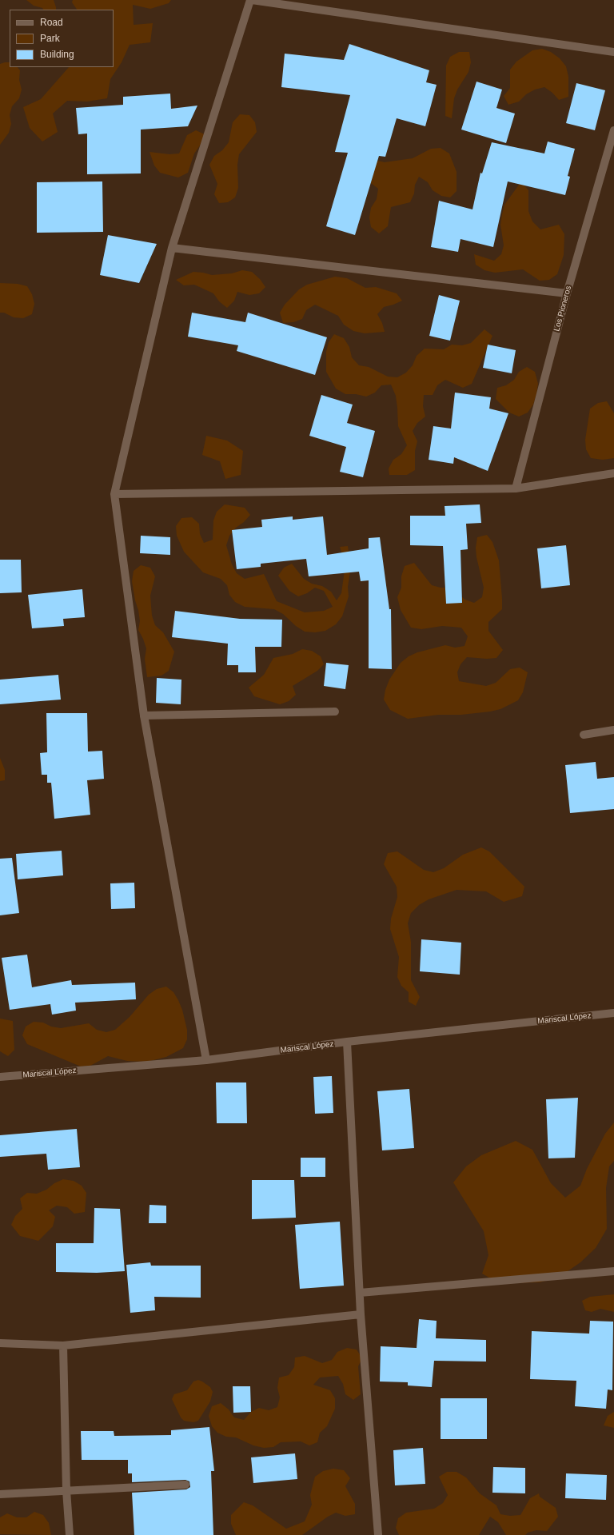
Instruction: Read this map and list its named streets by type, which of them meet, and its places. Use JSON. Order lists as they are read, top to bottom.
{
  "streets": {
    "street": ["Los Pioneros", "Mariscal López"]
  },
  "legend": ["Road", "Park", "Building"]
}
